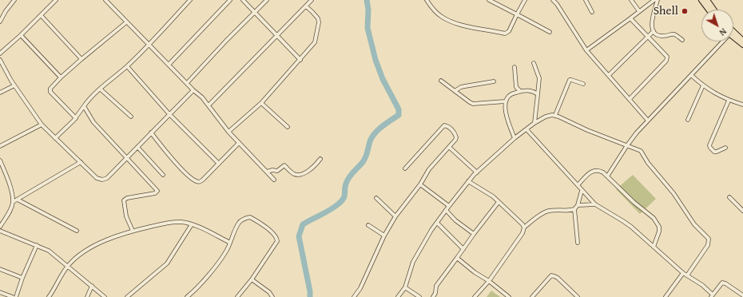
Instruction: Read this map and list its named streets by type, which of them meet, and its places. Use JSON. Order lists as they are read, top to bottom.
{
  "places": ["Shell"],
  "north": "bottom right"
}
